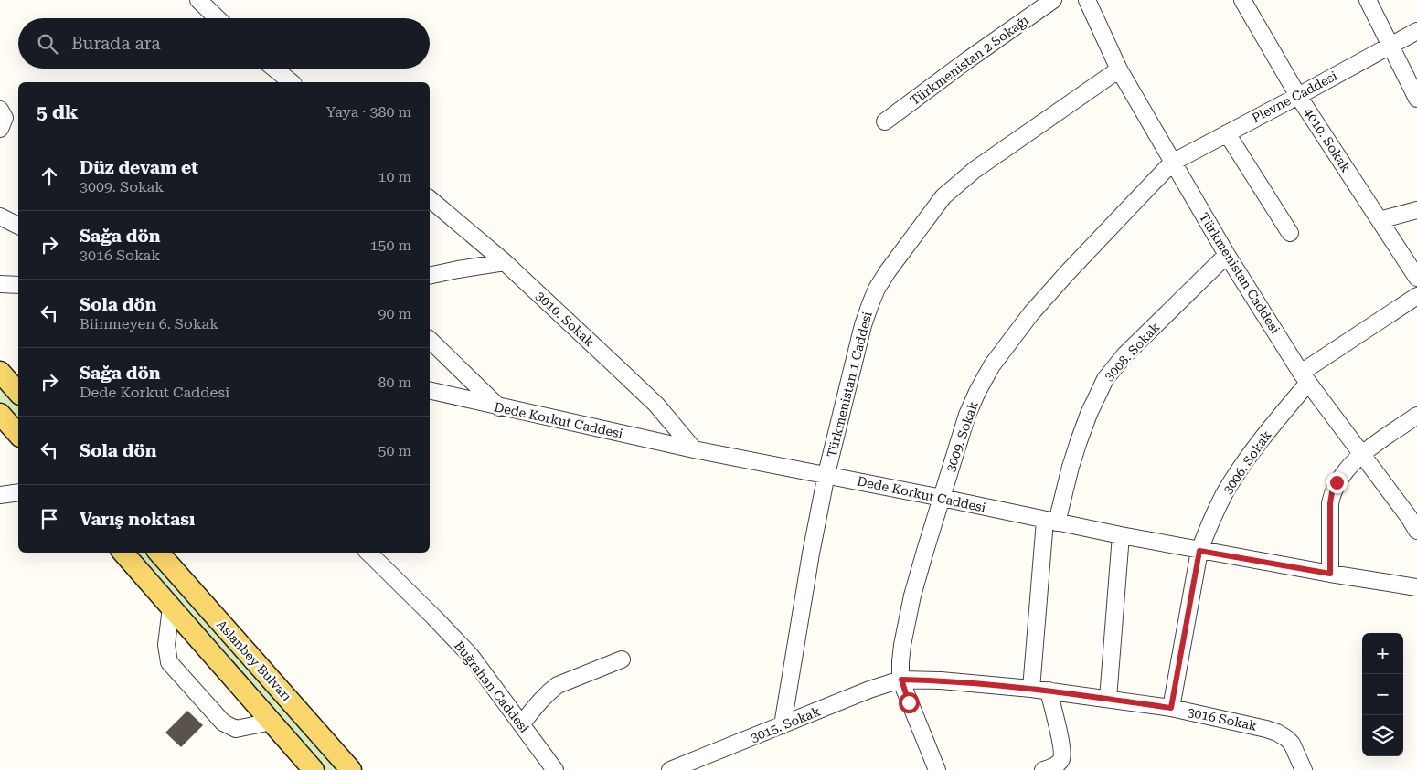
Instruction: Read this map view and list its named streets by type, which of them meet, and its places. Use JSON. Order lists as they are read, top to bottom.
{
  "streets": {
    "main road": ["Aslanbey Bulvarı"],
    "street": [
      "Türkmenistan 2 Sokağı",
      "Plevne Caddesi",
      "4010. Sokak",
      "Türkmenistan Caddesi",
      "3010. Sokak",
      "3008. Sokak",
      "Türkmenistan 1 Caddesi",
      "Dede Korkut Caddesi",
      "3009. Sokak",
      "3006. Sokak",
      "Buğrahan Caddesi",
      "3016 Sokak",
      "3015. Sokak"
    ]
  },
  "crossings": [
    ["Plevne Caddesi", "4010. Sokak"],
    ["Plevne Caddesi", "Türkmenistan Caddesi"],
    ["Plevne Caddesi", "3009. Sokak"],
    ["Türkmenistan Caddesi", "3008. Sokak"],
    ["Türkmenistan Caddesi", "Türkmenistan 1 Caddesi"],
    ["Türkmenistan Caddesi", "3009. Sokak"],
    ["Türkmenistan Caddesi", "3006. Sokak"],
    ["3010. Sokak", "Dede Korkut Caddesi"],
    ["3008. Sokak", "Dede Korkut Caddesi"],
    ["3008. Sokak", "3016 Sokak"],
    ["Türkmenistan 1 Caddesi", "Dede Korkut Caddesi"],
    ["Türkmenistan 1 Caddesi", "3015. Sokak"],
    ["Dede Korkut Caddesi", "3009. Sokak"],
    ["Dede Korkut Caddesi", "3006. Sokak"],
    ["3009. Sokak", "3016 Sokak"],
    ["3009. Sokak", "3015. Sokak"],
    ["3006. Sokak", "3016 Sokak"],
    ["3016 Sokak", "3015. Sokak"]
  ],
  "page": {
    "search": "Burada ara",
    "heading": ["5 dk", "Yaya · 380 m"],
    "list": [
      ["Düz devam et", "3009. Sokak", "10 m"],
      ["Sağa dön", "3016 Sokak", "150 m"],
      ["Sola dön", "Biinmeyen 6. Sokak", "90 m"],
      ["Sağa dön", "Dede Korkut Caddesi", "80 m"],
      ["Sola dön", "50 m"],
      "Varış noktası"
    ],
    "map_buttons": ["+", "−"]
  }
}
